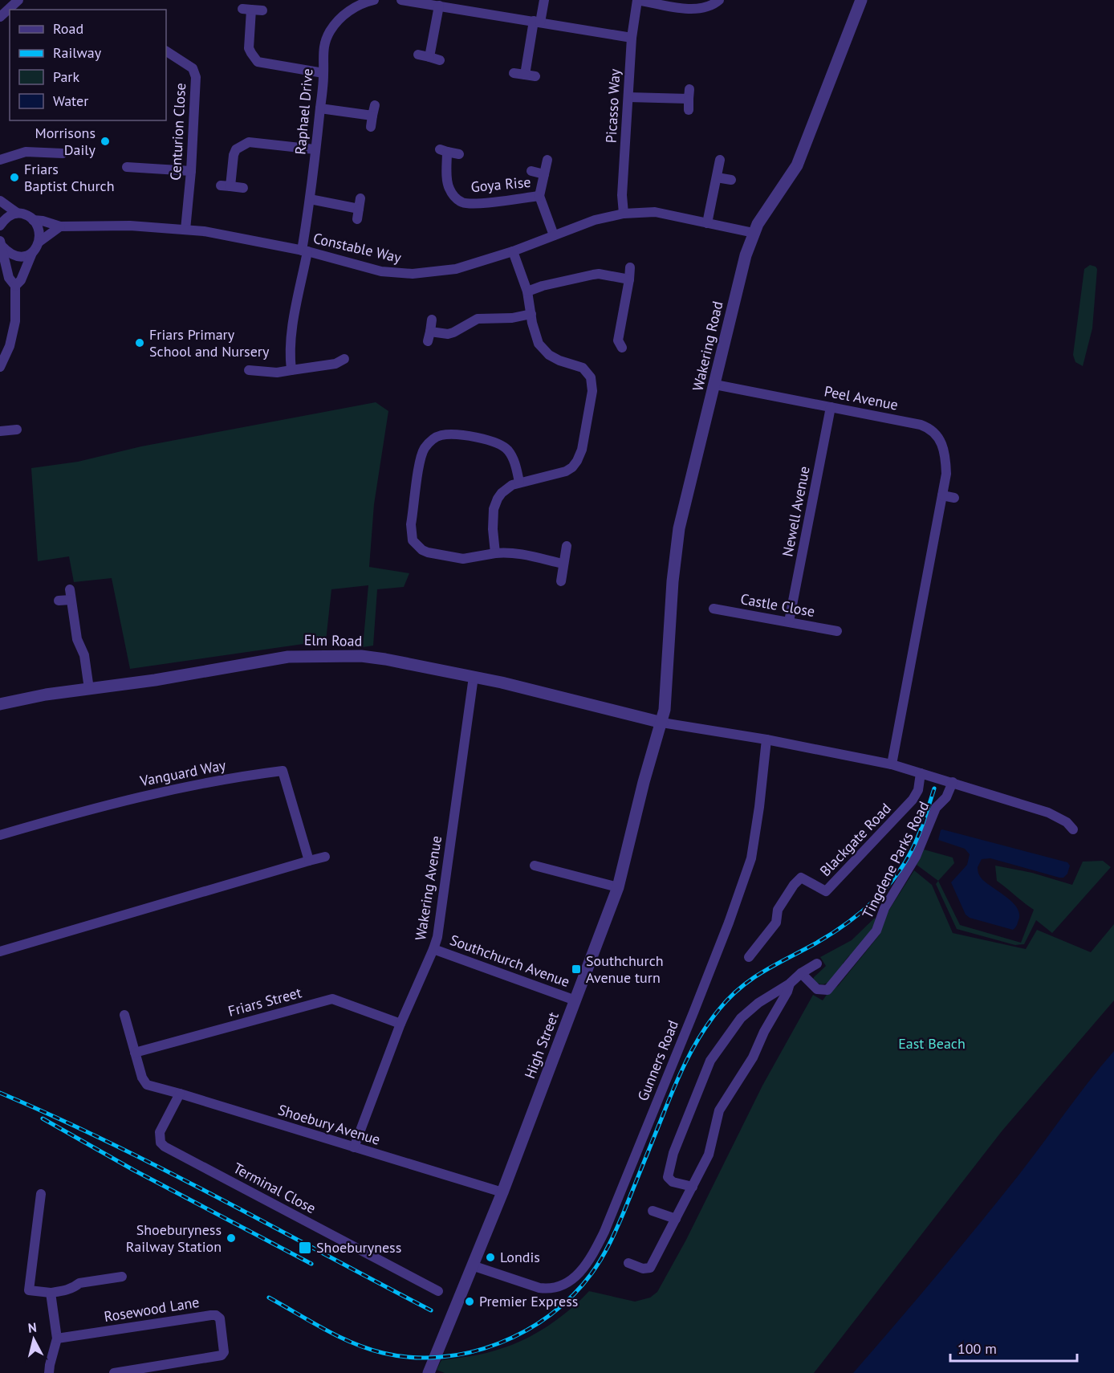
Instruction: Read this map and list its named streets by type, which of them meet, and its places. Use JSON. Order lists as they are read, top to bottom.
{
  "streets": {
    "street": [
      "Picasso Way",
      "Raphael Drive",
      "Centurion Close",
      "Goya Rise",
      "Constable Way",
      "Wakering Road",
      "Peel Avenue",
      "Newell Avenue",
      "Castle Close",
      "Elm Road",
      "Vanguard Way",
      "Blackgate Road",
      "Tingdene Parks Road",
      "Wakering Avenue",
      "Southchurch Avenue",
      "Friars Street",
      "High Street",
      "Gunners Road",
      "Shoebury Avenue",
      "Terminal Close",
      "Rosewood Lane"
    ]
  },
  "crossings": [
    ["Picasso Way", "Constable Way"],
    ["Raphael Drive", "Constable Way"],
    ["Centurion Close", "Constable Way"],
    ["Goya Rise", "Constable Way"],
    ["Constable Way", "Wakering Road"],
    ["Wakering Road", "Peel Avenue"],
    ["Wakering Road", "Elm Road"],
    ["Wakering Road", "High Street"],
    ["Peel Avenue", "Newell Avenue"],
    ["Newell Avenue", "Castle Close"],
    ["Elm Road", "Wakering Avenue"],
    ["Elm Road", "High Street"],
    ["Wakering Avenue", "Southchurch Avenue"],
    ["Wakering Avenue", "Friars Street"],
    ["Wakering Avenue", "Shoebury Avenue"],
    ["Southchurch Avenue", "High Street"],
    ["Friars Street", "Shoebury Avenue"],
    ["High Street", "Gunners Road"],
    ["High Street", "Shoebury Avenue"],
    ["Shoebury Avenue", "Terminal Close"]
  ],
  "parks": ["East Beach"],
  "places": {
    "other": [
      "Morrisons Daily",
      "Friars Baptist Church",
      "Friars Primary School and Nursery",
      "Shoeburyness Railway Station",
      "Londis",
      "Premier Express"
    ],
    "transit": ["Southchurch Avenue turn", "Shoeburyness"]
  },
  "legend": [
    "Road",
    "Railway",
    "Park",
    "Water"
  ],
  "scale_bar": "100 m",
  "north": "top"
}
